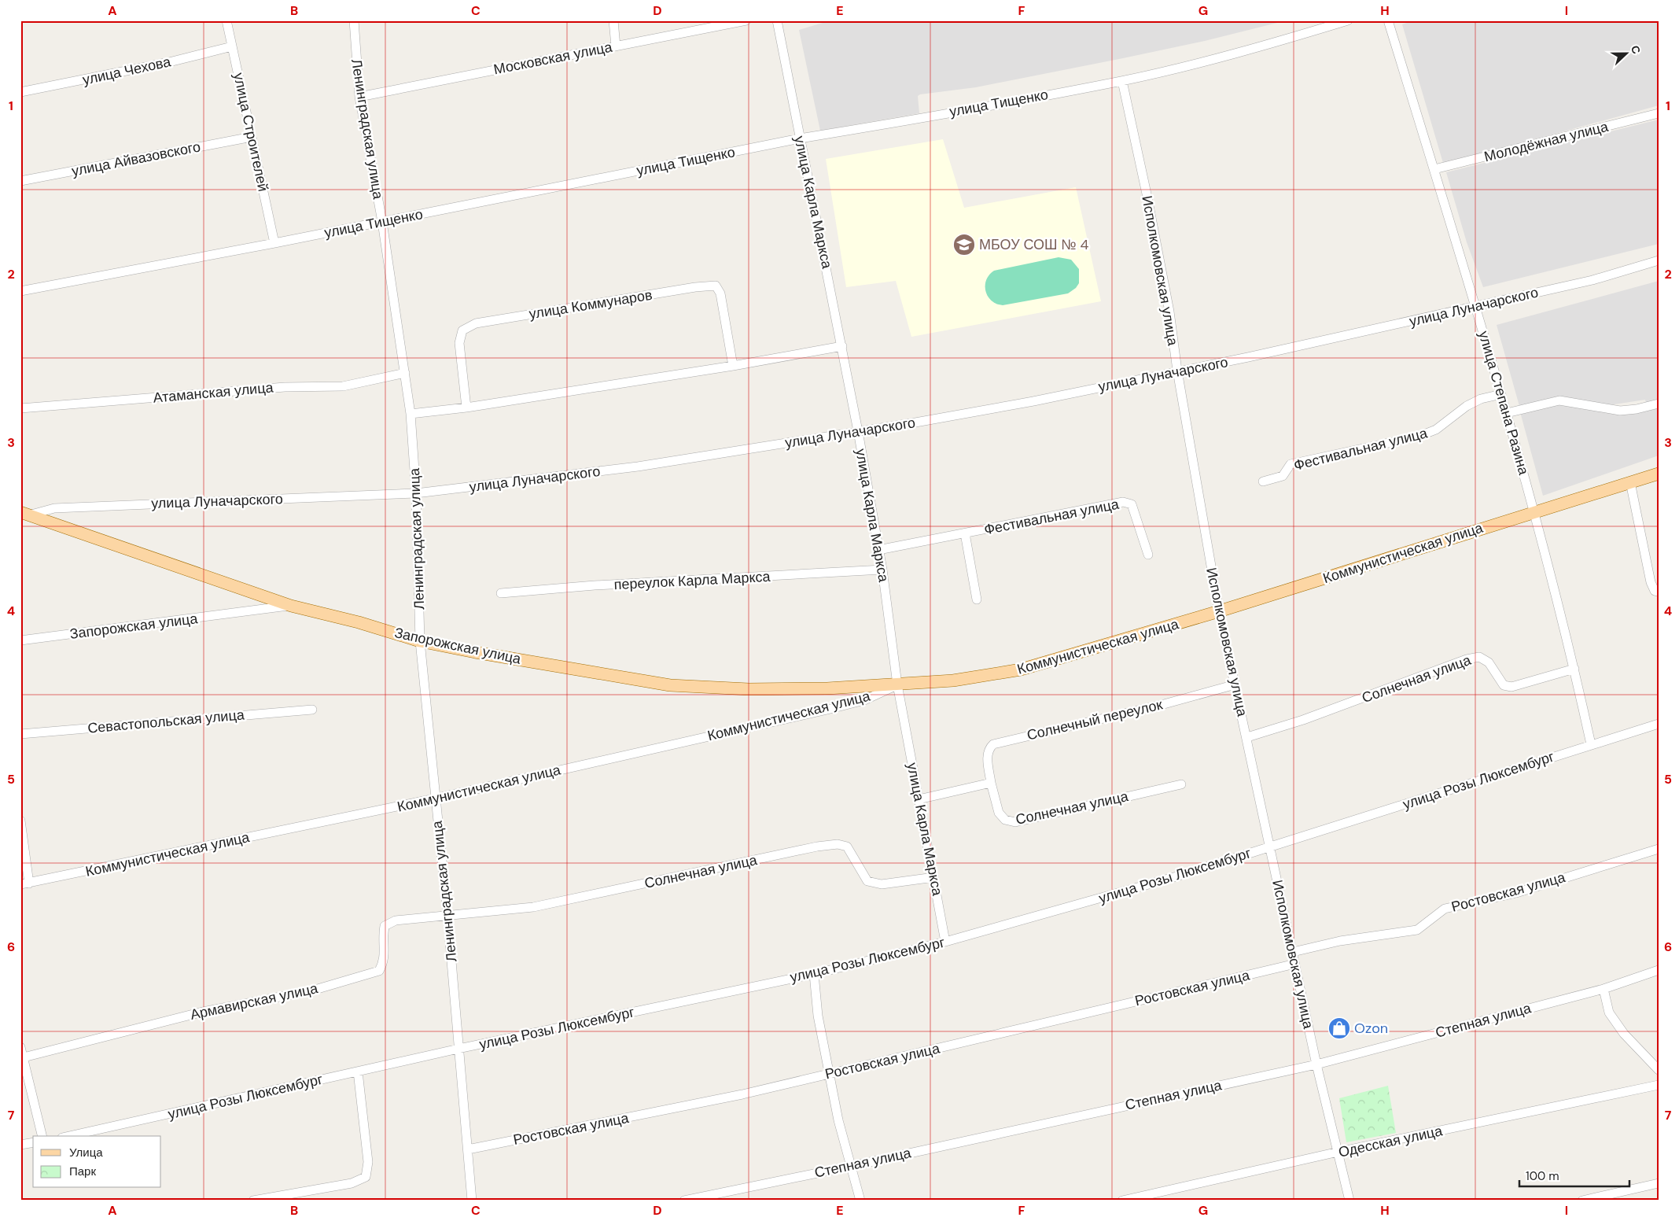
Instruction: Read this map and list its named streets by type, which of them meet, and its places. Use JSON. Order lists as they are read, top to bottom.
{
  "streets": {
    "main road": ["улица Луначарского", "Коммунистическая улица", "Запорожская улица"],
    "street": [
      "Московская улица",
      "улица Чехова",
      "улица Тищенко",
      "Ленинградская улица",
      "улица Строителей",
      "Молодёжная улица",
      "улица Айвазовского",
      "улица Карла Маркса",
      "Исполкомовская улица",
      "улица Коммунаров",
      "Атаманская улица",
      "улица Степана Разина",
      "Фестивальная улица",
      "переулок Карла Маркса",
      "Солнечная улица",
      "Солнечный переулок",
      "Севастопольская улица",
      "улица Розы Люксембург",
      "Ростовская улица",
      "Армавирская улица",
      "Степная улица",
      "Одесская улица"
    ]
  },
  "crossings": [
    ["Московская улица", "Ленинградская улица"],
    ["улица Чехова", "улица Строителей"],
    ["улица Тищенко", "Ленинградская улица"],
    ["улица Тищенко", "улица Строителей"],
    ["улица Тищенко", "улица Карла Маркса"],
    ["улица Тищенко", "Исполкомовская улица"],
    ["Ленинградская улица", "улица Луначарского"],
    ["Ленинградская улица", "Атаманская улица"],
    ["Ленинградская улица", "Коммунистическая улица"],
    ["Ленинградская улица", "Запорожская улица"],
    ["Ленинградская улица", "Солнечная улица"],
    ["Ленинградская улица", "улица Розы Люксембург"],
    ["Ленинградская улица", "Ростовская улица"],
    ["Ленинградская улица", "Армавирская улица"],
    ["улица Строителей", "улица Айвазовского"],
    ["Молодёжная улица", "улица Степана Разина"],
    ["улица Карла Маркса", "улица Луначарского"],
    ["улица Карла Маркса", "Фестивальная улица"],
    ["улица Карла Маркса", "Коммунистическая улица"],
    ["улица Карла Маркса", "переулок Карла Маркса"],
    ["улица Карла Маркса", "Запорожская улица"],
    ["улица Карла Маркса", "Солнечная улица"],
    ["улица Карла Маркса", "улица Розы Люксембург"],
    ["Исполкомовская улица", "улица Луначарского"],
    ["Исполкомовская улица", "Коммунистическая улица"],
    ["Исполкомовская улица", "Солнечная улица"],
    ["Исполкомовская улица", "Солнечный переулок"],
    ["Исполкомовская улица", "улица Розы Люксембург"],
    ["Исполкомовская улица", "Ростовская улица"],
    ["Исполкомовская улица", "Степная улица"],
    ["Исполкомовская улица", "Одесская улица"],
    ["улица Луначарского", "улица Степана Разина"],
    ["улица Луначарского", "Запорожская улица"],
    ["улица Степана Разина", "Фестивальная улица"],
    ["улица Степана Разина", "Коммунистическая улица"],
    ["улица Степана Разина", "Солнечная улица"],
    ["улица Степана Разина", "улица Розы Люксембург"],
    ["Коммунистическая улица", "Запорожская улица"],
    ["Солнечная улица", "Солнечный переулок"],
    ["Солнечная улица", "Армавирская улица"]
  ],
  "places": {
    "school or university": ["МБОУ СОШ № 4"],
    "shop": ["Ozon"]
  },
  "legend": ["Улица", "Парк"],
  "scale_bar": "100 m",
  "north": "right",
  "grid": {
    "columns": [
      "A",
      "B",
      "C",
      "D",
      "E",
      "F",
      "G",
      "H",
      "I"
    ],
    "rows": [
      "1",
      "2",
      "3",
      "4",
      "5",
      "6",
      "7"
    ]
  }
}
